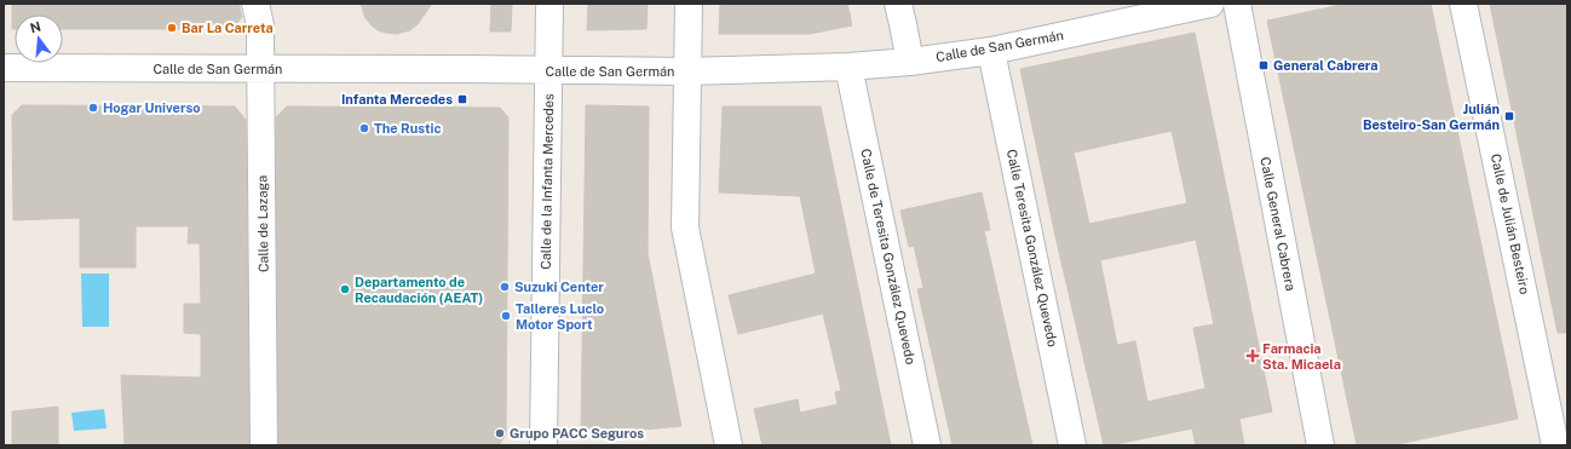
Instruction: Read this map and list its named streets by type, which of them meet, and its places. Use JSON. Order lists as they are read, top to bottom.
{
  "streets": {
    "street": [
      "Calle de San Germán",
      "Calle de la Infanta Mercedes",
      "Calle de Lazaga",
      "Calle General Cabrera",
      "Calle de Julián Besteiro",
      "Calle Teresita González Quevedo",
      "Calle de Teresita González Quevedo"
    ]
  },
  "crossings": [
    ["Calle de San Germán", "Calle de la Infanta Mercedes"],
    ["Calle de San Germán", "Calle de Lazaga"],
    ["Calle de San Germán", "Calle Teresita González Quevedo"],
    ["Calle de San Germán", "Calle de Teresita González Quevedo"]
  ],
  "places": {
    "other": [
      "Bar La Carreta",
      "Hogar Universo",
      "The Rustic",
      "Suzuki Center",
      "Departamento de Recaudación (AEAT)",
      "Talleres Luclo Motor Sport",
      "Grupo PACC Seguros"
    ],
    "transit": ["General Cabrera", "Infanta Mercedes", "Julián Besteiro-San Germán"],
    "health": ["Farmacia Sta. Micaela"]
  },
  "north": "top"
}
